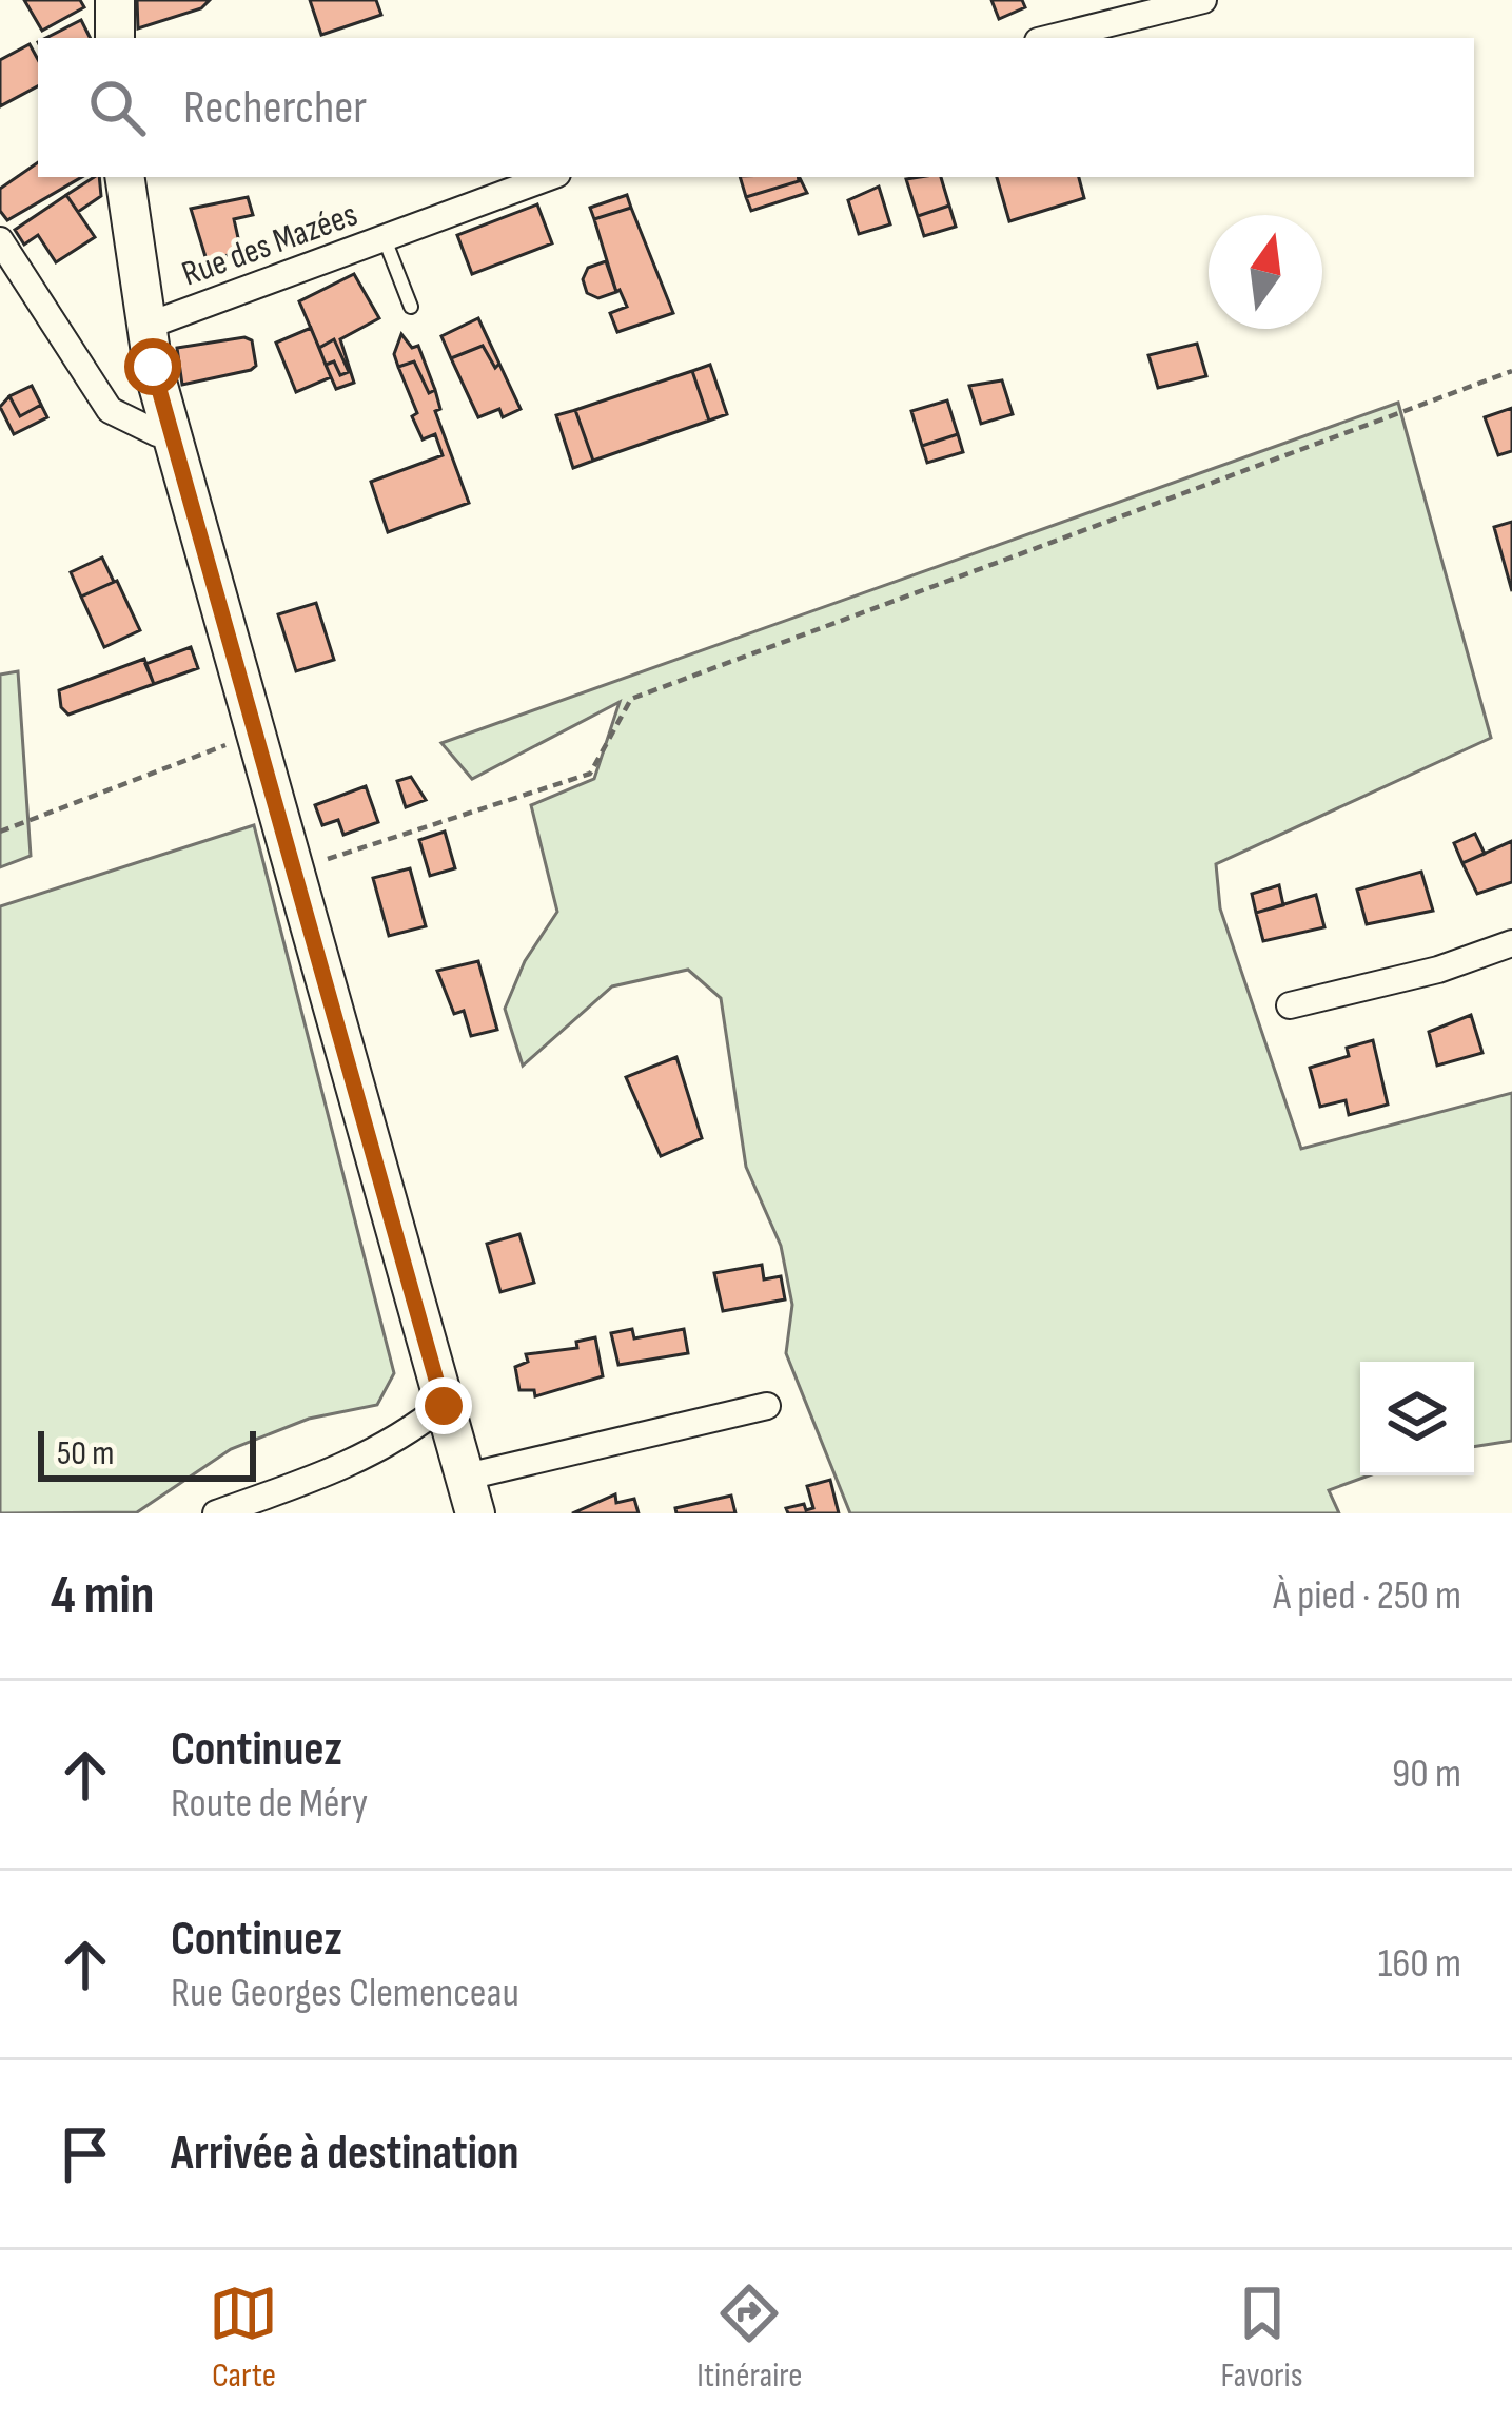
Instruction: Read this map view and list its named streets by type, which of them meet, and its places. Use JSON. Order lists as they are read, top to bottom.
{
  "streets": {
    "street": ["Rue des Mazées"]
  },
  "scale_bar": "50 m",
  "north": "top",
  "page": {
    "search": "Rechercher",
    "scale": "50 m",
    "heading": ["4 min", "À pied · 250 m"],
    "list": [
      ["Continuez", "Route de Méry", "90 m"],
      ["Continuez", "Rue Georges Clemenceau", "160 m"],
      "Arrivée à destination"
    ],
    "nav": ["Carte", "Itinéraire", "Favoris"]
  }
}
